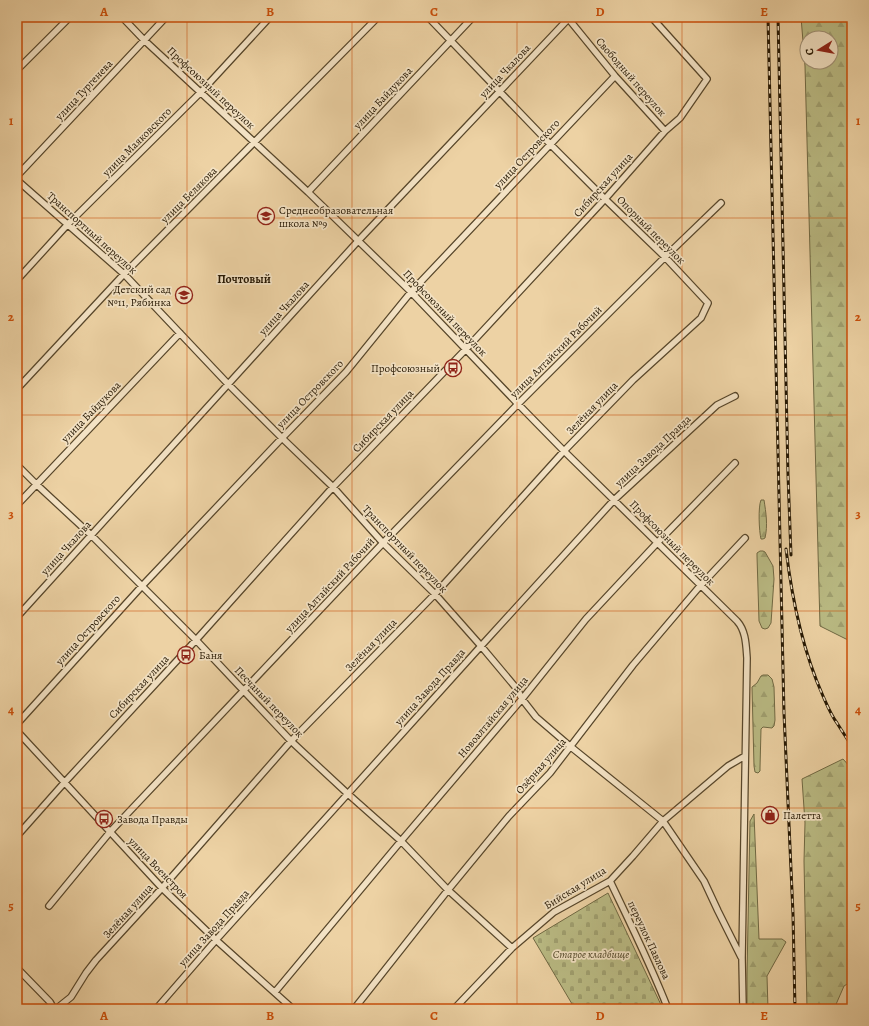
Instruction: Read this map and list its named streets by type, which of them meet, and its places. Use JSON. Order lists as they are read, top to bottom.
{
  "streets": {
    "street": [
      "улица Чкалова",
      "Свободный переулок",
      "Профсоюзный переулок",
      "улица Тургенева",
      "улица Байдукова",
      "улица Маяковского",
      "улица Островского",
      "Сибирская улица",
      "улица Белякова",
      "Опорный переулок",
      "Транспортный переулок",
      "улица Алтайский Рабочий",
      "Зелёная улица",
      "улица Завода Правда",
      "Песчаный переулок",
      "Новоалтайская улица",
      "Озёрная улица",
      "улица Военстроя",
      "Бийская улица",
      "переулок Павлова"
    ]
  },
  "crossings": [
    ["улица Чкалова", "Свободный переулок"],
    ["улица Чкалова", "Профсоюзный переулок"],
    ["улица Чкалова", "Опорный переулок"],
    ["улица Чкалова", "Транспортный переулок"],
    ["улица Чкалова", "Песчаный переулок"],
    ["Свободный переулок", "улица Островского"],
    ["Свободный переулок", "Сибирская улица"],
    ["Профсоюзный переулок", "улица Тургенева"],
    ["Профсоюзный переулок", "улица Байдукова"],
    ["Профсоюзный переулок", "улица Маяковского"],
    ["Профсоюзный переулок", "улица Островского"],
    ["Профсоюзный переулок", "Сибирская улица"],
    ["Профсоюзный переулок", "улица Белякова"],
    ["Профсоюзный переулок", "улица Алтайский Рабочий"],
    ["Профсоюзный переулок", "Зелёная улица"],
    ["Профсоюзный переулок", "улица Завода Правда"],
    ["Профсоюзный переулок", "Новоалтайская улица"],
    ["Профсоюзный переулок", "Озёрная улица"],
    ["Профсоюзный переулок", "Бийская улица"],
    ["улица Байдукова", "Опорный переулок"],
    ["улица Байдукова", "Транспортный переулок"],
    ["улица Байдукова", "Песчаный переулок"],
    ["улица Маяковского", "Транспортный переулок"],
    ["улица Островского", "Опорный переулок"],
    ["улица Островского", "Транспортный переулок"],
    ["улица Островского", "Песчаный переулок"],
    ["Сибирская улица", "Опорный переулок"],
    ["Сибирская улица", "Транспортный переулок"],
    ["Сибирская улица", "Песчаный переулок"],
    ["Сибирская улица", "улица Военстроя"],
    ["улица Белякова", "Транспортный переулок"],
    ["Опорный переулок", "улица Алтайский Рабочий"],
    ["Опорный переулок", "Зелёная улица"],
    ["Транспортный переулок", "улица Алтайский Рабочий"],
    ["Транспортный переулок", "Зелёная улица"],
    ["Транспортный переулок", "улица Завода Правда"],
    ["Транспортный переулок", "Новоалтайская улица"],
    ["Транспортный переулок", "Озёрная улица"],
    ["Транспортный переулок", "Бийская улица"],
    ["улица Алтайский Рабочий", "Песчаный переулок"],
    ["улица Алтайский Рабочий", "улица Военстроя"],
    ["Зелёная улица", "Песчаный переулок"],
    ["Зелёная улица", "улица Военстроя"],
    ["улица Завода Правда", "Песчаный переулок"],
    ["улица Завода Правда", "улица Военстроя"],
    ["Песчаный переулок", "Новоалтайская улица"],
    ["Песчаный переулок", "Озёрная улица"],
    ["Песчаный переулок", "Бийская улица"],
    ["Новоалтайская улица", "улица Военстроя"],
    ["Бийская улица", "переулок Павлова"]
  ],
  "districts": ["Почтовый"],
  "parks": ["Старое кладбище"],
  "places": {
    "school or university": ["Среднеобразовательная школа №9", "Детский сад №11, Рябинка"],
    "bus stop": ["Профсоюзный", "Баня", "Завода Правды"],
    "shop": ["Палетта"]
  },
  "north": "left",
  "grid": {
    "columns": [
      "A",
      "B",
      "C",
      "D",
      "E"
    ],
    "rows": [
      "1",
      "2",
      "3",
      "4",
      "5"
    ]
  }
}
